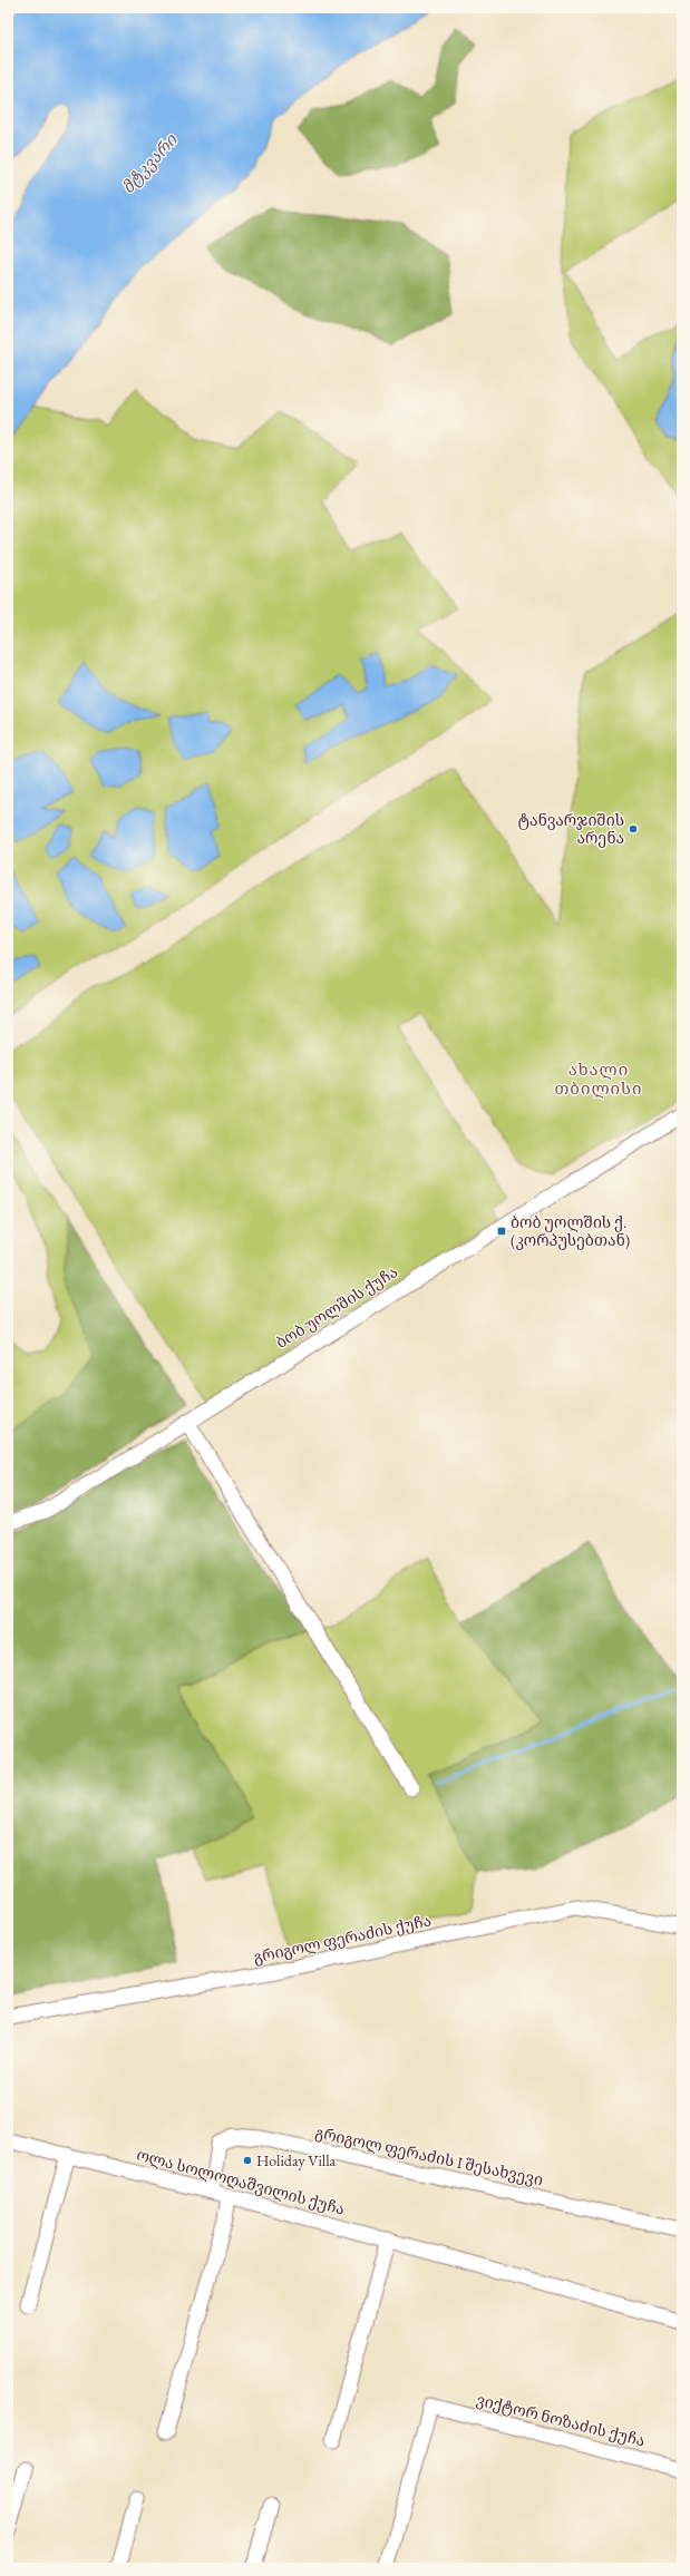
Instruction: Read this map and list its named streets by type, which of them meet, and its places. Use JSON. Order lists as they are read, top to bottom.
{
  "streets": {
    "street": [
      "ბობ უოლშის ქუჩა",
      "გრიგოლ ფერაძის ქუჩა",
      "გრიგოლ ფერაძის I შესახვევი",
      "ოლა სოლოღაშვილის ქუჩა",
      "ვიქტორ ნოზაძის ქუჩა"
    ]
  },
  "crossings": [
    ["გრიგოლ ფერაძის I შესახვევი", "ოლა სოლოღაშვილის ქუჩა"]
  ],
  "districts": ["ახალი თბილისი"],
  "water": ["მტკვარი"],
  "places": {
    "other": ["ტანვარჯიშის არენა", "Holiday Villa"],
    "transit": ["ბობ უოლშის ქ. (კორპუსებთან)"]
  }
}
